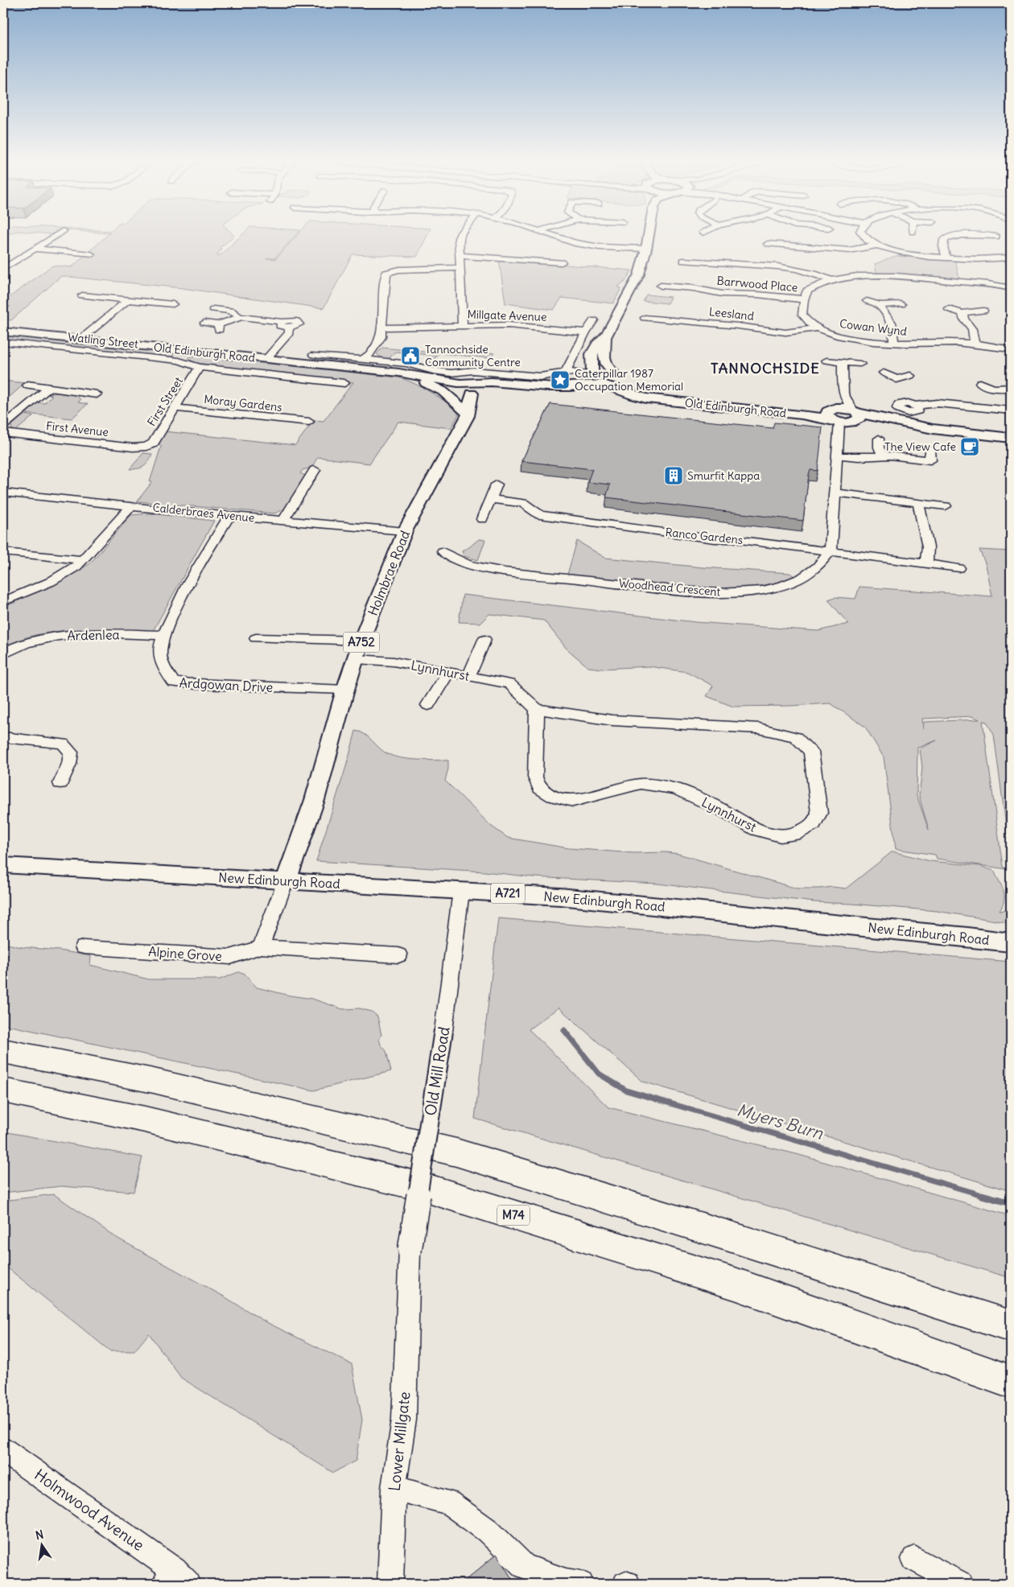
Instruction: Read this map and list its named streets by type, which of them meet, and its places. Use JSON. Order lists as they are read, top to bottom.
{
  "streets": {
    "highway": ["M74"],
    "main road": [
      "Old Edinburgh Road",
      "Holmbrae Road",
      "A752",
      "New Edinburgh Road",
      "A721"
    ],
    "street": [
      "Barrwood Place",
      "Leesland",
      "Millgate Avenue",
      "Cowan Wynd",
      "Watling Street",
      "First Street",
      "Moray Gardens",
      "First Avenue",
      "Calderbraes Avenue",
      "Ranco Gardens",
      "Woodhead Crescent",
      "Ardenlea",
      "Lynnhurst",
      "Ardgowan Drive",
      "Alpine Grove",
      "Old Mill Road",
      "Lower Millgate",
      "Holmwood Avenue"
    ]
  },
  "crossings": [
    ["Leesland", "Cowan Wynd"],
    ["Watling Street", "First Street"],
    ["Old Edinburgh Road", "Holmbrae Road"],
    ["First Street", "Moray Gardens"],
    ["First Street", "First Avenue"],
    ["Calderbraes Avenue", "Holmbrae Road"],
    ["Calderbraes Avenue", "Ardgowan Drive"],
    ["Ranco Gardens", "Woodhead Crescent"],
    ["Holmbrae Road", "Lynnhurst"],
    ["Holmbrae Road", "Ardgowan Drive"],
    ["Holmbrae Road", "New Edinburgh Road"],
    ["Ardenlea", "Ardgowan Drive"],
    ["New Edinburgh Road", "Old Mill Road"],
    ["Old Mill Road", "Lower Millgate"]
  ],
  "districts": ["TANNOCHSIDE"],
  "water": ["Myers Burn"],
  "places": {
    "public building": ["Tannochside Community Centre"],
    "place": ["Caterpillar 1987 Occupation Memorial"],
    "cafe": ["The View Cafe"],
    "building": ["Smurfit Kappa"]
  },
  "north": "top"
}
